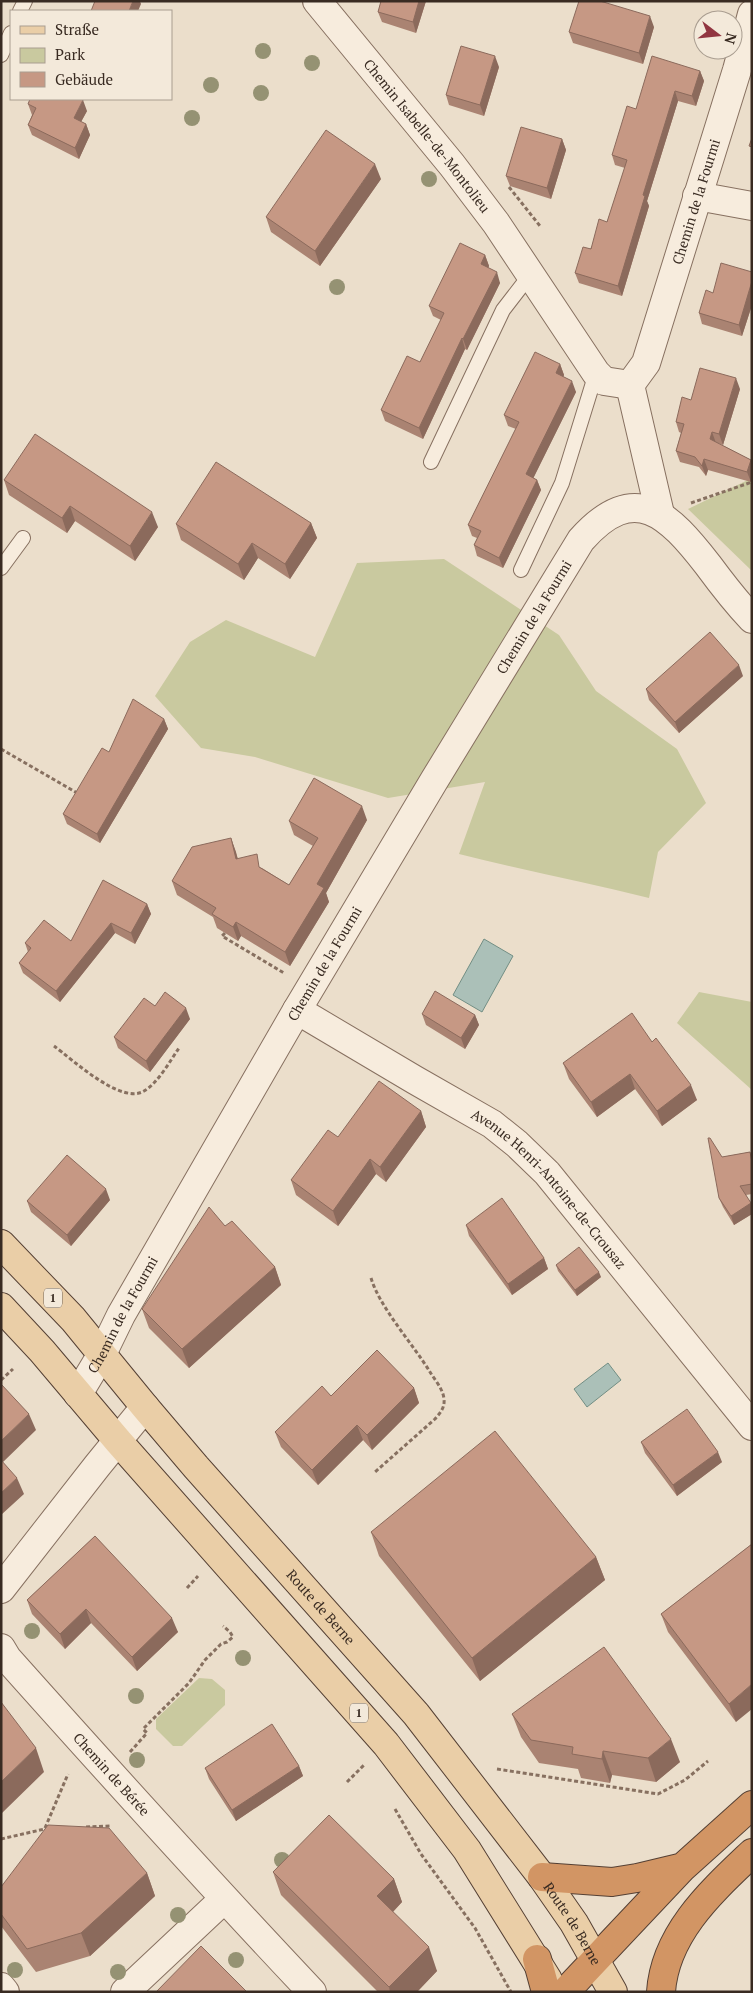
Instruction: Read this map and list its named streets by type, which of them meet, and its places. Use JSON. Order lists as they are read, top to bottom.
{
  "streets": {
    "main road": ["1", "Route de Berne"],
    "street": [
      "Chemin Isabelle-de-Montolieu",
      "Chemin de la Fourmi",
      "Avenue Henri-Antoine-de-Crousaz",
      "Chemin de Bérée"
    ]
  },
  "crossings": [
    ["Chemin de la Fourmi", "Avenue Henri-Antoine-de-Crousaz"],
    ["Chemin de la Fourmi", "1"],
    ["Chemin de la Fourmi", "Route de Berne"]
  ],
  "legend": ["Straße", "Park", "Gebäude"],
  "north": "right"
}
